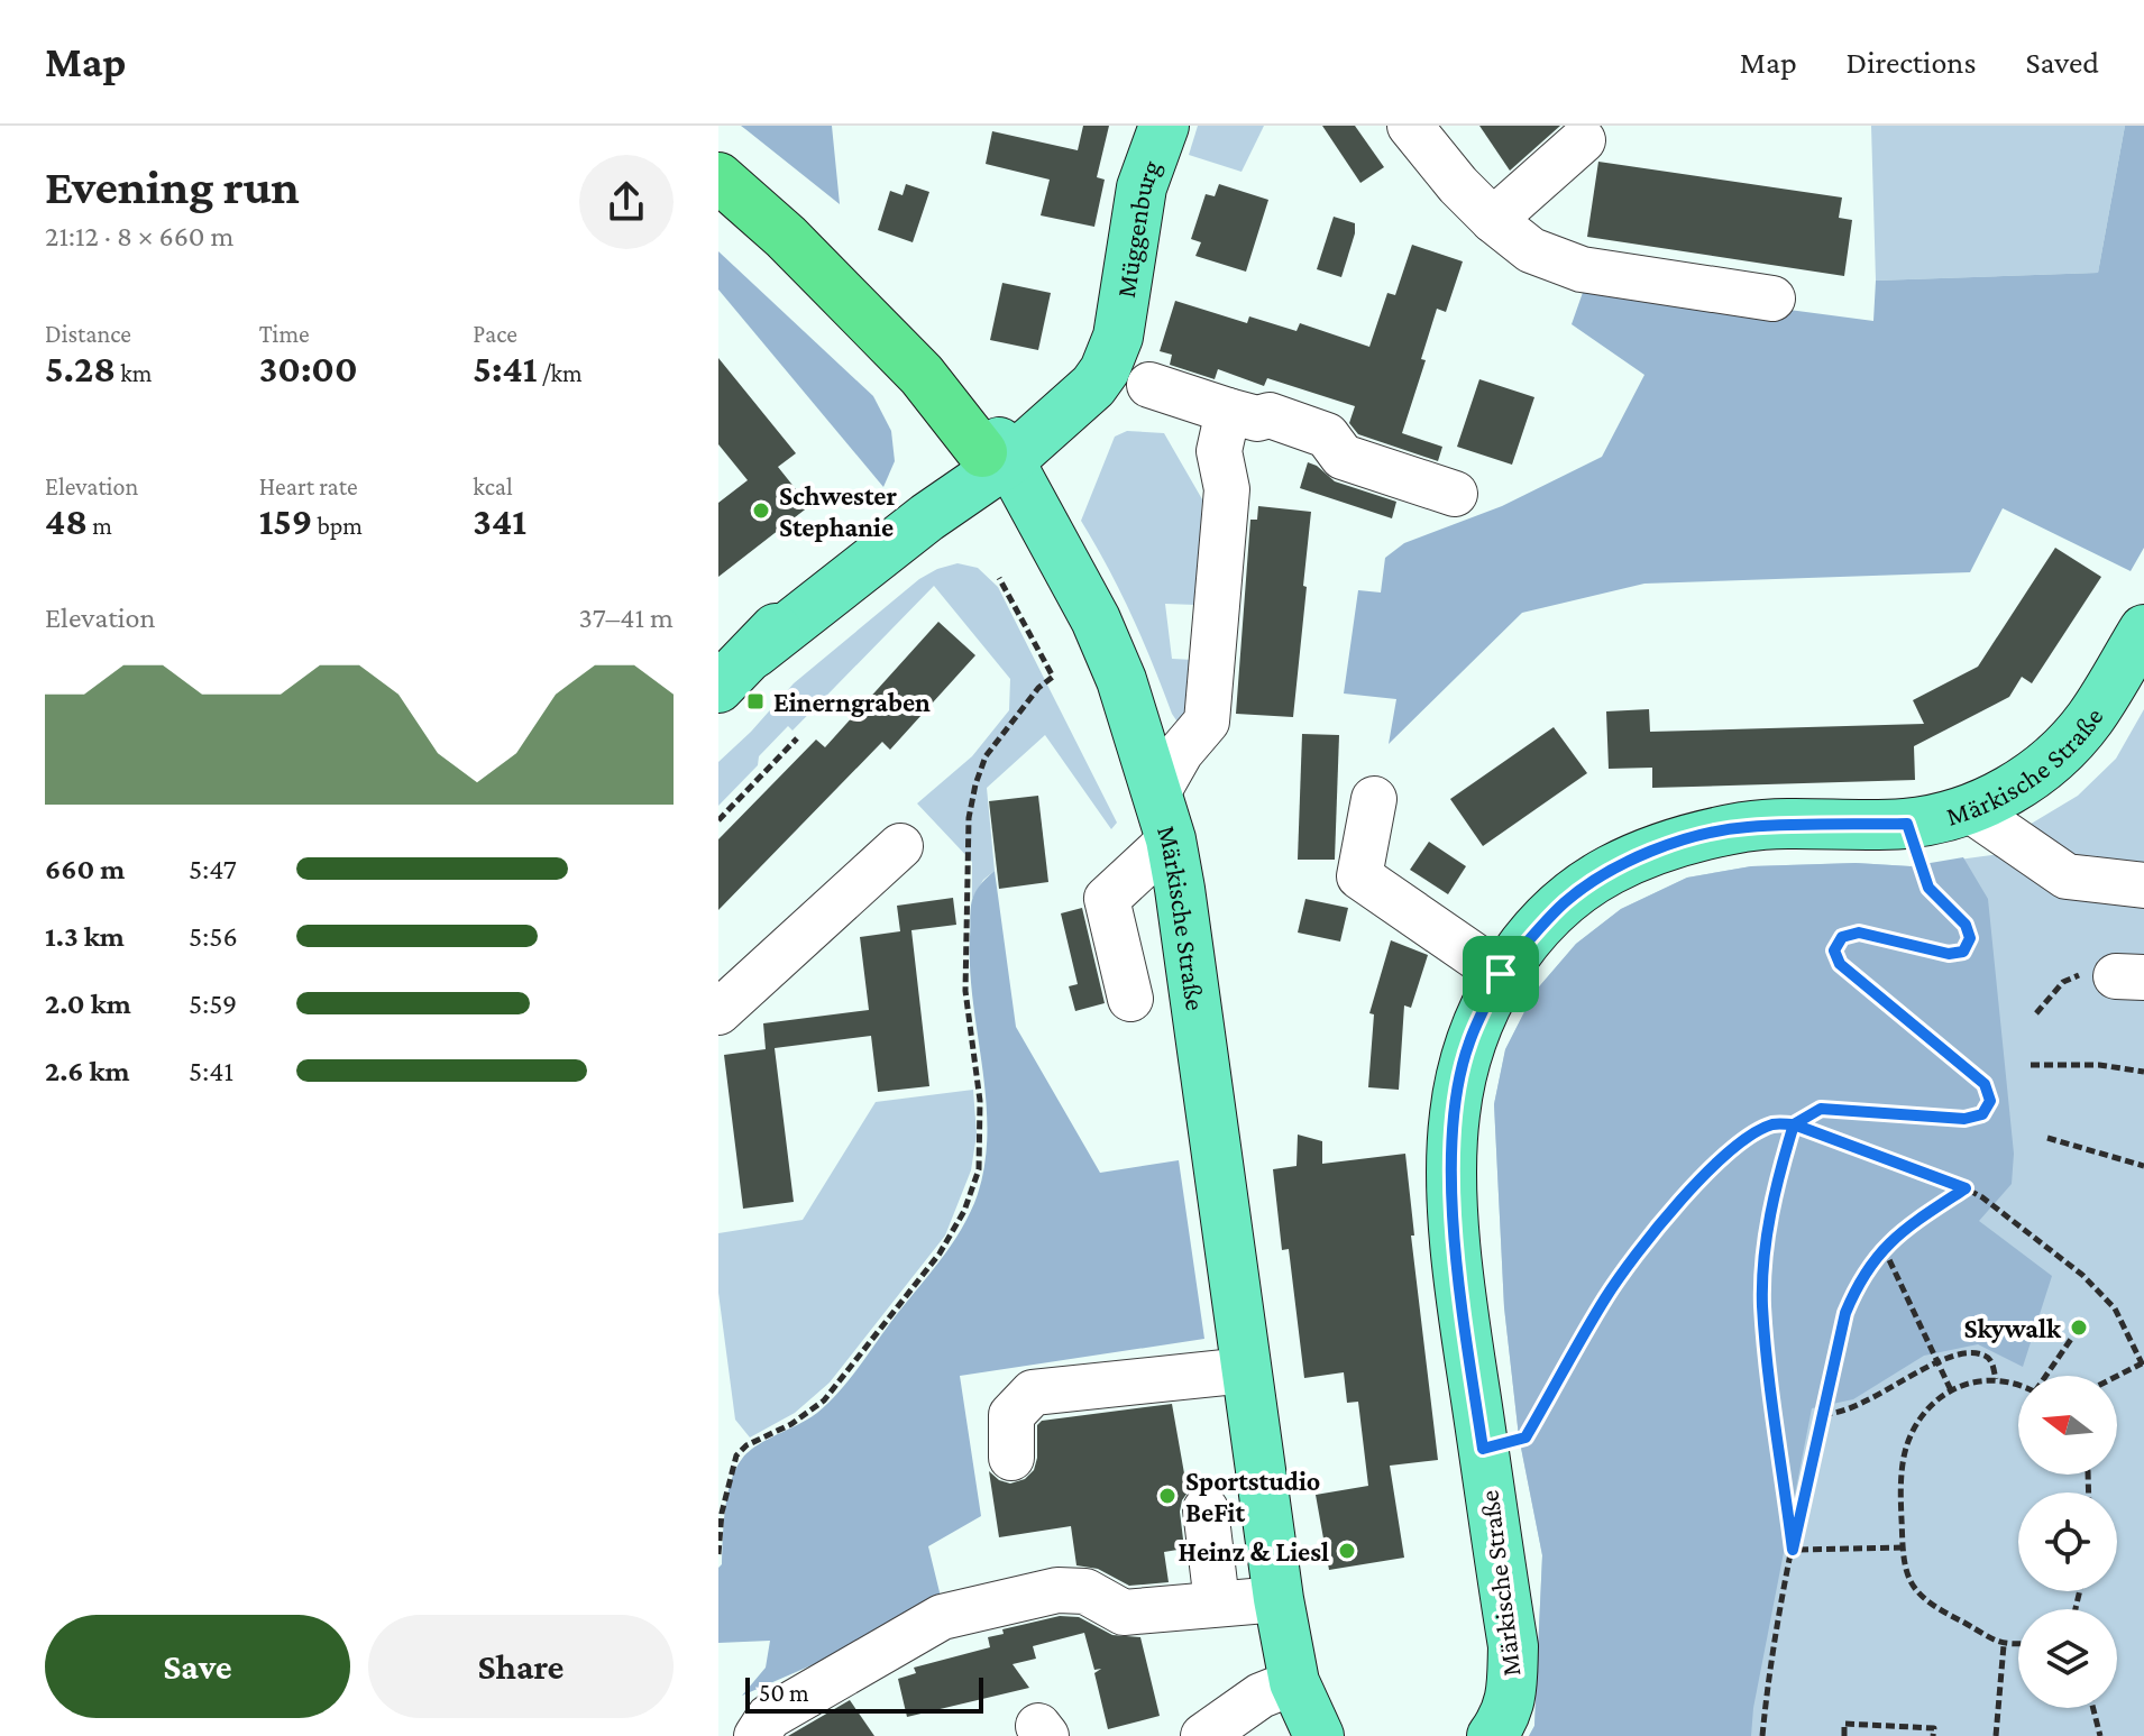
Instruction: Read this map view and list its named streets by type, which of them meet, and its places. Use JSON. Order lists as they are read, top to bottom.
{
  "streets": {
    "main road": ["Müggenburg", "Märkische Straße"]
  },
  "crossings": [
    ["Müggenburg", "Märkische Straße"]
  ],
  "places": {
    "other": [
      "Schwester Stephanie",
      "Skywalk",
      "Sportstudio BeFit",
      "Heinz & Liesl"
    ],
    "transit": ["Einerngraben"]
  },
  "scale_bar": "50 m",
  "north": "left",
  "page": {
    "header": "Map",
    "nav": ["Map", "Directions", "Saved"],
    "heading": ["Evening run", "21:12 · 8 × 660 m"],
    "stats": [
      ["Distance", "5.28 km"],
      ["Time", "30:00"],
      ["Pace", "5:41 /km"],
      ["Elevation", "48 m"],
      ["Heart rate", "159 bpm"],
      ["kcal", "341"]
    ],
    "chart": ["Elevation", "37–41 m"],
    "list": [
      {
        "name": "660 m",
        "note": "5:47"
      },
      {
        "name": "1.3 km",
        "note": "5:56"
      },
      {
        "name": "2.0 km",
        "note": "5:59"
      },
      {
        "name": "2.6 km",
        "note": "5:41"
      }
    ],
    "buttons": ["Save", "Share"],
    "scale": "50 m"
  }
}
